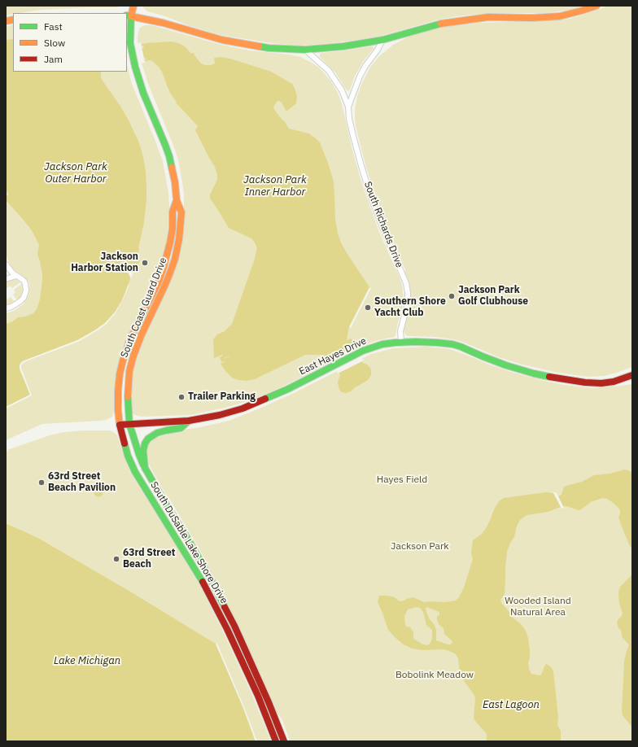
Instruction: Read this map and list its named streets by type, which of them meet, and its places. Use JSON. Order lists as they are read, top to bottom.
{
  "streets": {
    "main road": ["South Coast Guard Drive", "East Hayes Drive", "South DuSable Lake Shore Drive"],
    "street": ["South Richards Drive"]
  },
  "crossings": [
    ["South Richards Drive", "East Hayes Drive"],
    ["South Coast Guard Drive", "East Hayes Drive"],
    ["South Coast Guard Drive", "South DuSable Lake Shore Drive"],
    ["East Hayes Drive", "South DuSable Lake Shore Drive"]
  ],
  "water": [
    "Jackson Park Outer Harbor",
    "Jackson Park Inner Harbor",
    "Lake Michigan",
    "East Lagoon"
  ],
  "parks": [
    "Hayes Field",
    "Jackson Park",
    "Wooded Island Natural Area",
    "Bobolink Meadow"
  ],
  "places": [
    "Jackson Harbor Station",
    "Jackson Park Golf Clubhouse",
    "Southern Shore Yacht Club",
    "Trailer Parking",
    "63rd Street Beach Pavilion",
    "63rd Street Beach"
  ],
  "legend": ["Fast", "Slow", "Jam"]
}
